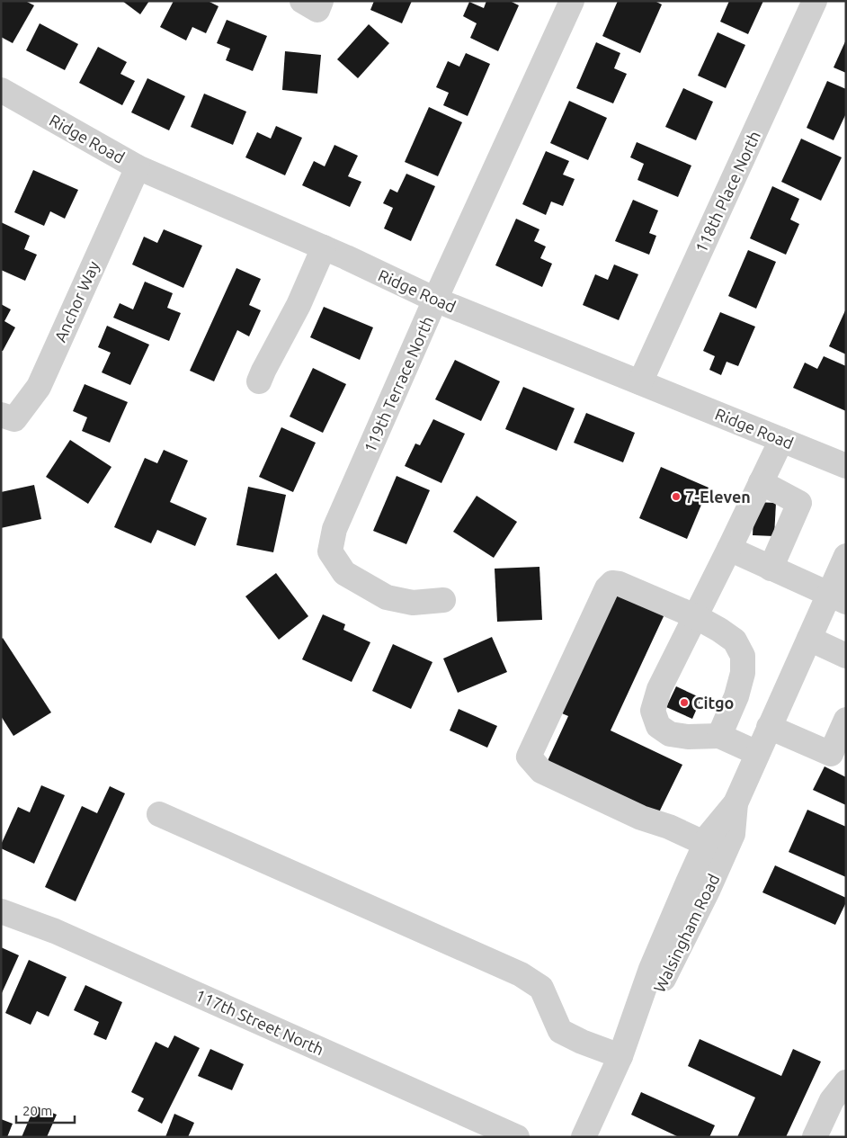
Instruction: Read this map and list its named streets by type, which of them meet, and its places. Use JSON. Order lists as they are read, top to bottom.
{
  "streets": {
    "street": [
      "Ridge Road",
      "118th Place North",
      "Anchor Way",
      "119th Terrace North",
      "Walsingham Road",
      "117th Street North"
    ]
  },
  "crossings": [
    ["Ridge Road", "118th Place North"],
    ["Ridge Road", "Anchor Way"],
    ["Ridge Road", "119th Terrace North"]
  ],
  "places": ["7-Eleven", "Citgo"],
  "scale_bar": "20 m"
}
